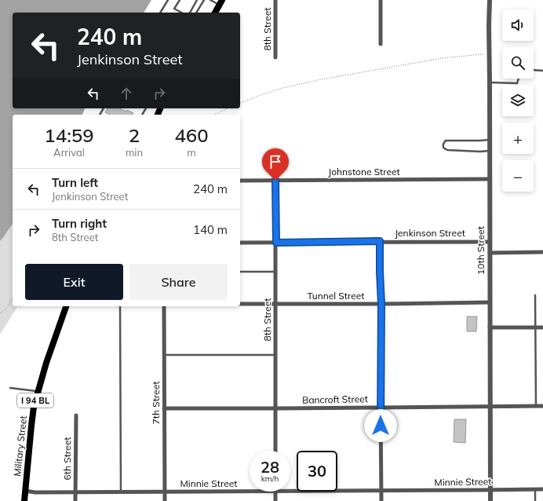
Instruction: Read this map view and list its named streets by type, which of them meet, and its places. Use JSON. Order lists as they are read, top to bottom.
{
  "streets": {
    "main road": ["I 94 BL", "Military Street"],
    "street": [
      "8th Street",
      "Johnstone Street",
      "Jenkinson Street",
      "10th Street",
      "Tunnel Street",
      "Bancroft Street",
      "7th Street",
      "6th Street",
      "Minnie Street"
    ]
  },
  "crossings": [
    ["8th Street", "Johnstone Street"],
    ["8th Street", "Jenkinson Street"],
    ["8th Street", "Tunnel Street"],
    ["8th Street", "Bancroft Street"],
    ["Johnstone Street", "10th Street"],
    ["Jenkinson Street", "10th Street"],
    ["10th Street", "Tunnel Street"],
    ["10th Street", "Bancroft Street"],
    ["10th Street", "Minnie Street"],
    ["Bancroft Street", "7th Street"],
    ["7th Street", "Minnie Street"],
    ["Military Street", "Minnie Street"],
    ["6th Street", "Minnie Street"]
  ],
  "page": {
    "map_buttons": ["+", "−"],
    "turn": ["240 m", "Jenkinson Street"],
    "eta": [
      "14:59",
      "Arrival",
      "2",
      "min",
      "460",
      "m"
    ],
    "list": [
      {
        "name": "Turn left",
        "note": "Jenkinson Street",
        "value": "240 m"
      },
      {
        "name": "Turn right",
        "note": "8th Street",
        "value": "140 m"
      }
    ],
    "buttons": ["Exit", "Share"],
    "speed": "28 km/h",
    "limit": "30"
  }
}
